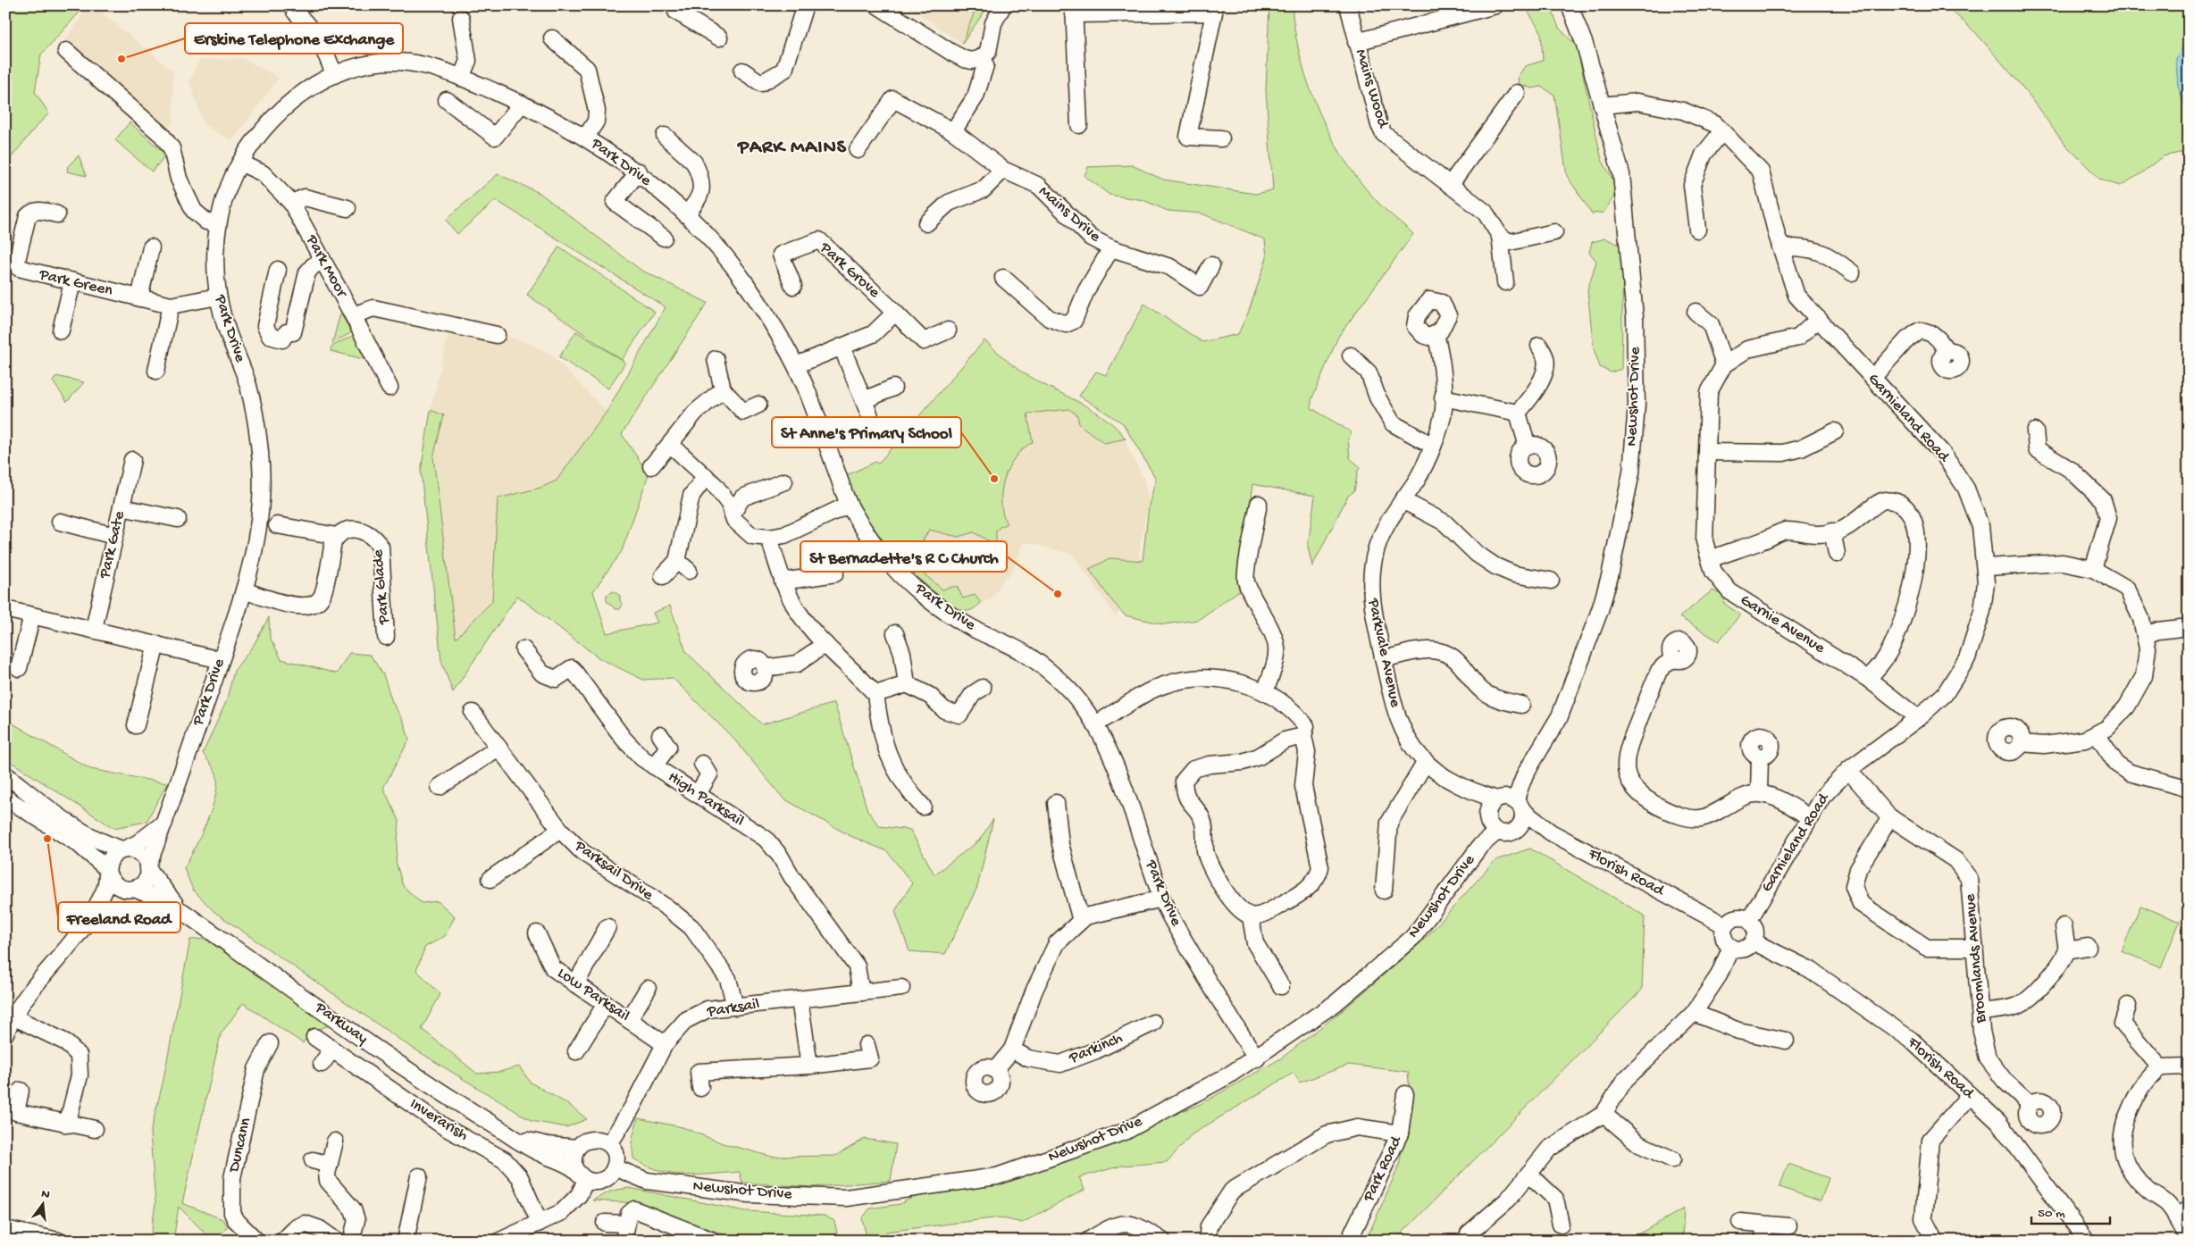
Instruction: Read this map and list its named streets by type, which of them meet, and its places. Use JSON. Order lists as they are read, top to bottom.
{
  "streets": {
    "street": [
      "Mains Wood",
      "Park Drive",
      "Mains Drive",
      "Park Moor",
      "Park Grove",
      "Park Green",
      "Newshot Drive",
      "Garnieland Road",
      "Park Gate",
      "Park Glade",
      "Garnie Avenue",
      "Parkvale Avenue",
      "High Parksail",
      "Parksail Drive",
      "Florish Road",
      "Broomlands Avenue",
      "Low Parksail",
      "Parksail",
      "Parkway",
      "Parkinch",
      "Inverarish",
      "Duncann",
      "Park Road"
    ]
  },
  "crossings": [
    ["Park Drive", "Park Moor"],
    ["Park Drive", "Park Green"],
    ["Park Drive", "Newshot Drive"],
    ["Park Drive", "Parkway"],
    ["Newshot Drive", "Garnieland Road"],
    ["Newshot Drive", "Parkvale Avenue"],
    ["Newshot Drive", "Florish Road"],
    ["Newshot Drive", "Parksail"],
    ["Newshot Drive", "Parkway"],
    ["Garnieland Road", "Garnie Avenue"],
    ["Garnieland Road", "Florish Road"],
    ["Garnieland Road", "Broomlands Avenue"],
    ["Parkvale Avenue", "Florish Road"],
    ["High Parksail", "Parksail"],
    ["Parksail Drive", "Parksail"],
    ["Low Parksail", "Parksail"],
    ["Parksail", "Parkway"]
  ],
  "districts": ["PARK MAINS"],
  "places": [
    "Erskine Telephone Exchange",
    "St Anne's Primary School",
    "St Bernadette's R C Church",
    "Freeland Road"
  ],
  "scale_bar": "50 m",
  "north": "top"
}
